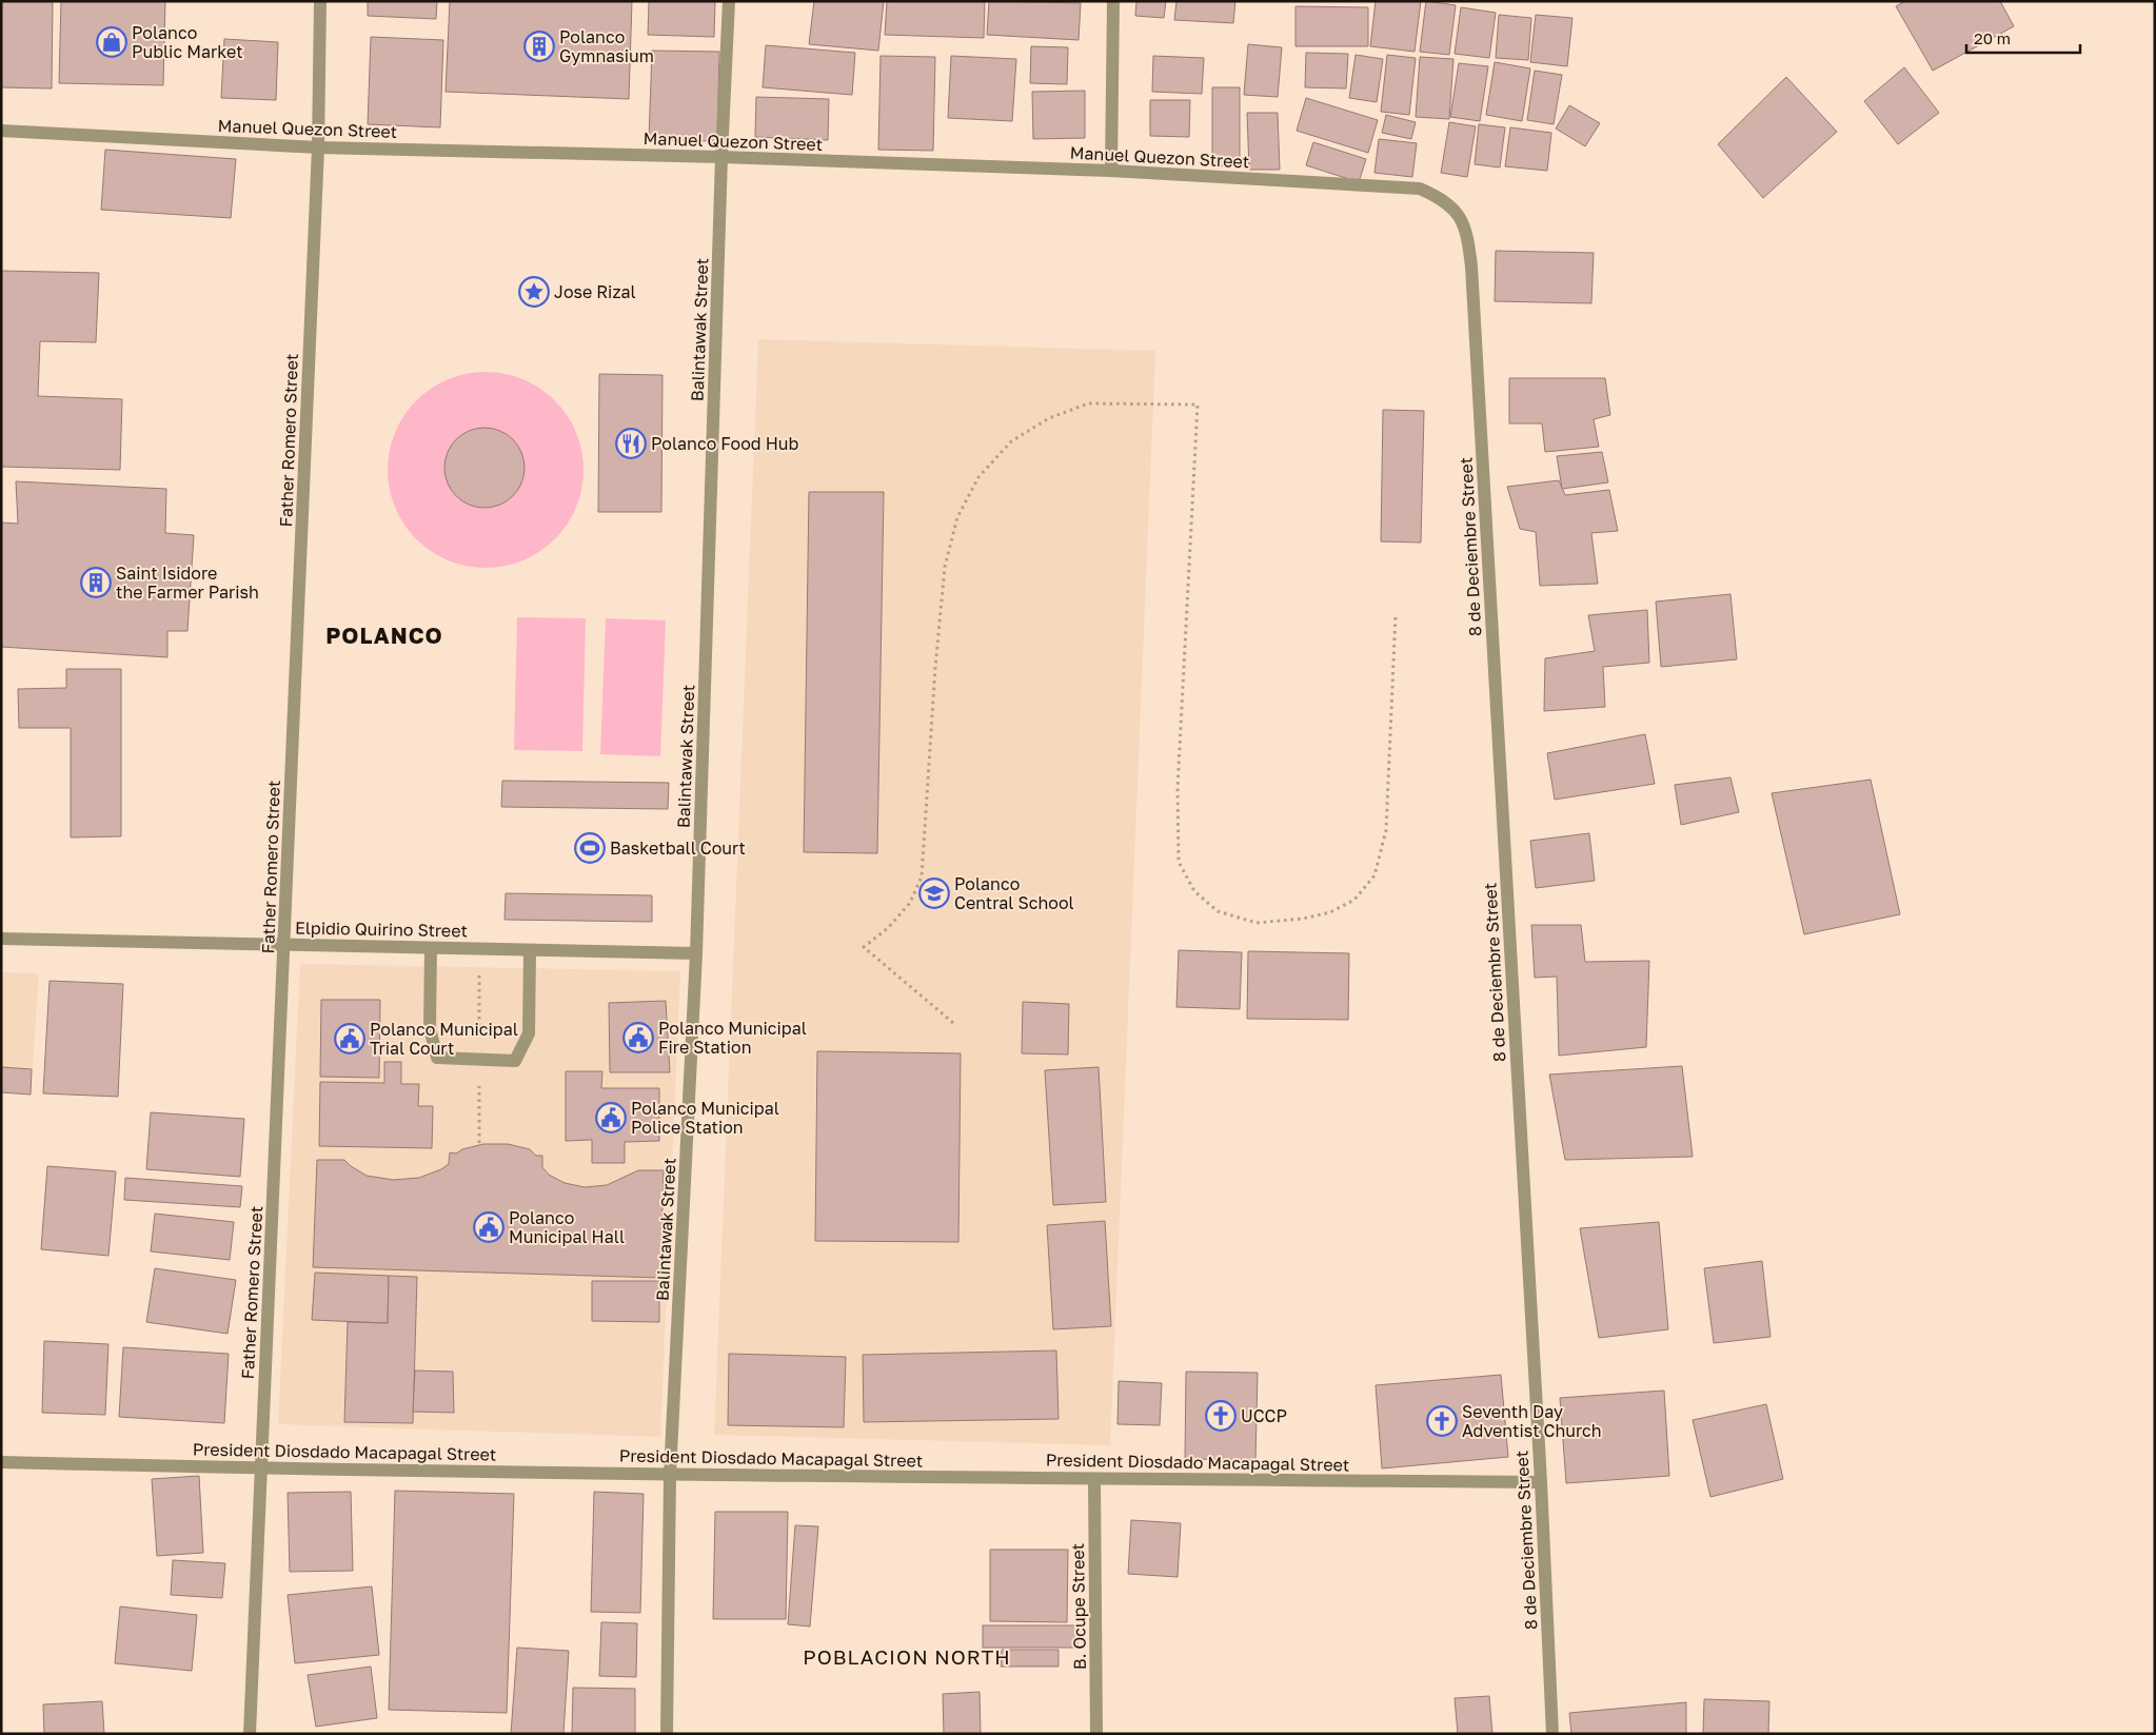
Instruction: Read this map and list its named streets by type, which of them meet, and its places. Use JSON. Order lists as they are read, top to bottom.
{
  "streets": {
    "street": [
      "Manuel Quezon Street",
      "Balintawak Street",
      "Father Romero Street",
      "8 de Deciembre Street",
      "Elpidio Quirino Street",
      "President Diosdado Macapagal Street",
      "B. Ocupe Street"
    ]
  },
  "crossings": [
    ["Manuel Quezon Street", "Balintawak Street"],
    ["Manuel Quezon Street", "Father Romero Street"],
    ["Manuel Quezon Street", "8 de Deciembre Street"],
    ["Balintawak Street", "Elpidio Quirino Street"],
    ["Balintawak Street", "President Diosdado Macapagal Street"],
    ["Father Romero Street", "Elpidio Quirino Street"],
    ["Father Romero Street", "President Diosdado Macapagal Street"],
    ["8 de Deciembre Street", "President Diosdado Macapagal Street"],
    ["President Diosdado Macapagal Street", "B. Ocupe Street"]
  ],
  "districts": ["POLANCO", "POBLACION NORTH"],
  "places": {
    "shop": ["Polanco Public Market"],
    "building": ["Polanco Gymnasium", "Saint Isidore the Farmer Parish"],
    "place": ["Jose Rizal"],
    "restaurant": ["Polanco Food Hub"],
    "sports": ["Basketball Court"],
    "school or university": ["Polanco Central School"],
    "public building": [
      "Polanco Municipal Fire Station",
      "Polanco Municipal Trial Court",
      "Polanco Municipal Police Station",
      "Polanco Municipal Hall"
    ],
    "church": ["UCCP", "Seventh Day Adventist Church"]
  },
  "scale_bar": "20 m"
}
